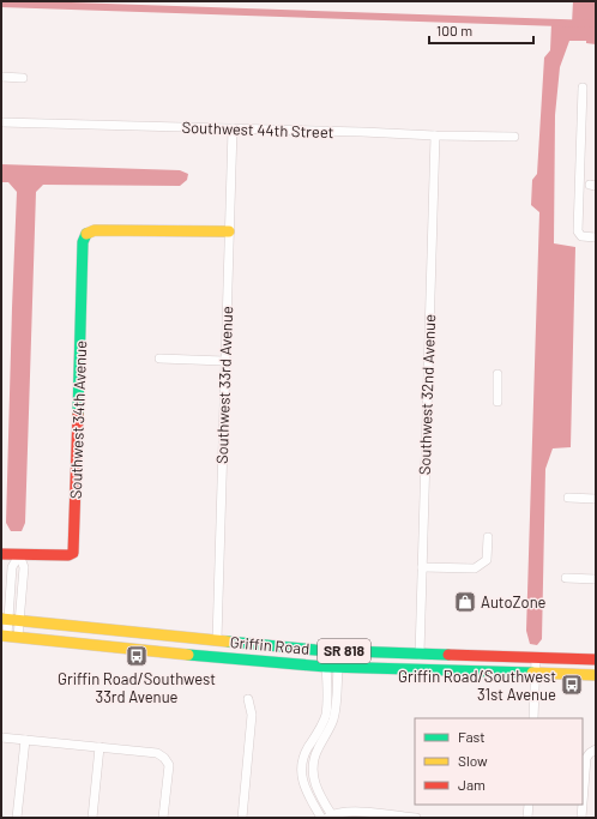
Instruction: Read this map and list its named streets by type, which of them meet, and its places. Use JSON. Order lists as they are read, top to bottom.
{
  "streets": {
    "main road": ["Southwest 34th Avenue", "Griffin Road", "SR 818"],
    "street": ["Southwest 44th Street", "Southwest 33rd Avenue", "Southwest 32nd Avenue"]
  },
  "crossings": [
    ["Southwest 44th Street", "Southwest 33rd Avenue"],
    ["Southwest 44th Street", "Southwest 32nd Avenue"],
    ["Southwest 33rd Avenue", "Southwest 34th Avenue"],
    ["Southwest 33rd Avenue", "Griffin Road"],
    ["Southwest 32nd Avenue", "Griffin Road"]
  ],
  "places": {
    "shop": ["AutoZone"],
    "bus stop": ["Griffin Road/Southwest 33rd Avenue", "Griffin Road/Southwest 31st Avenue"]
  },
  "legend": ["Fast", "Slow", "Jam"],
  "scale_bar": "100 m"
}
